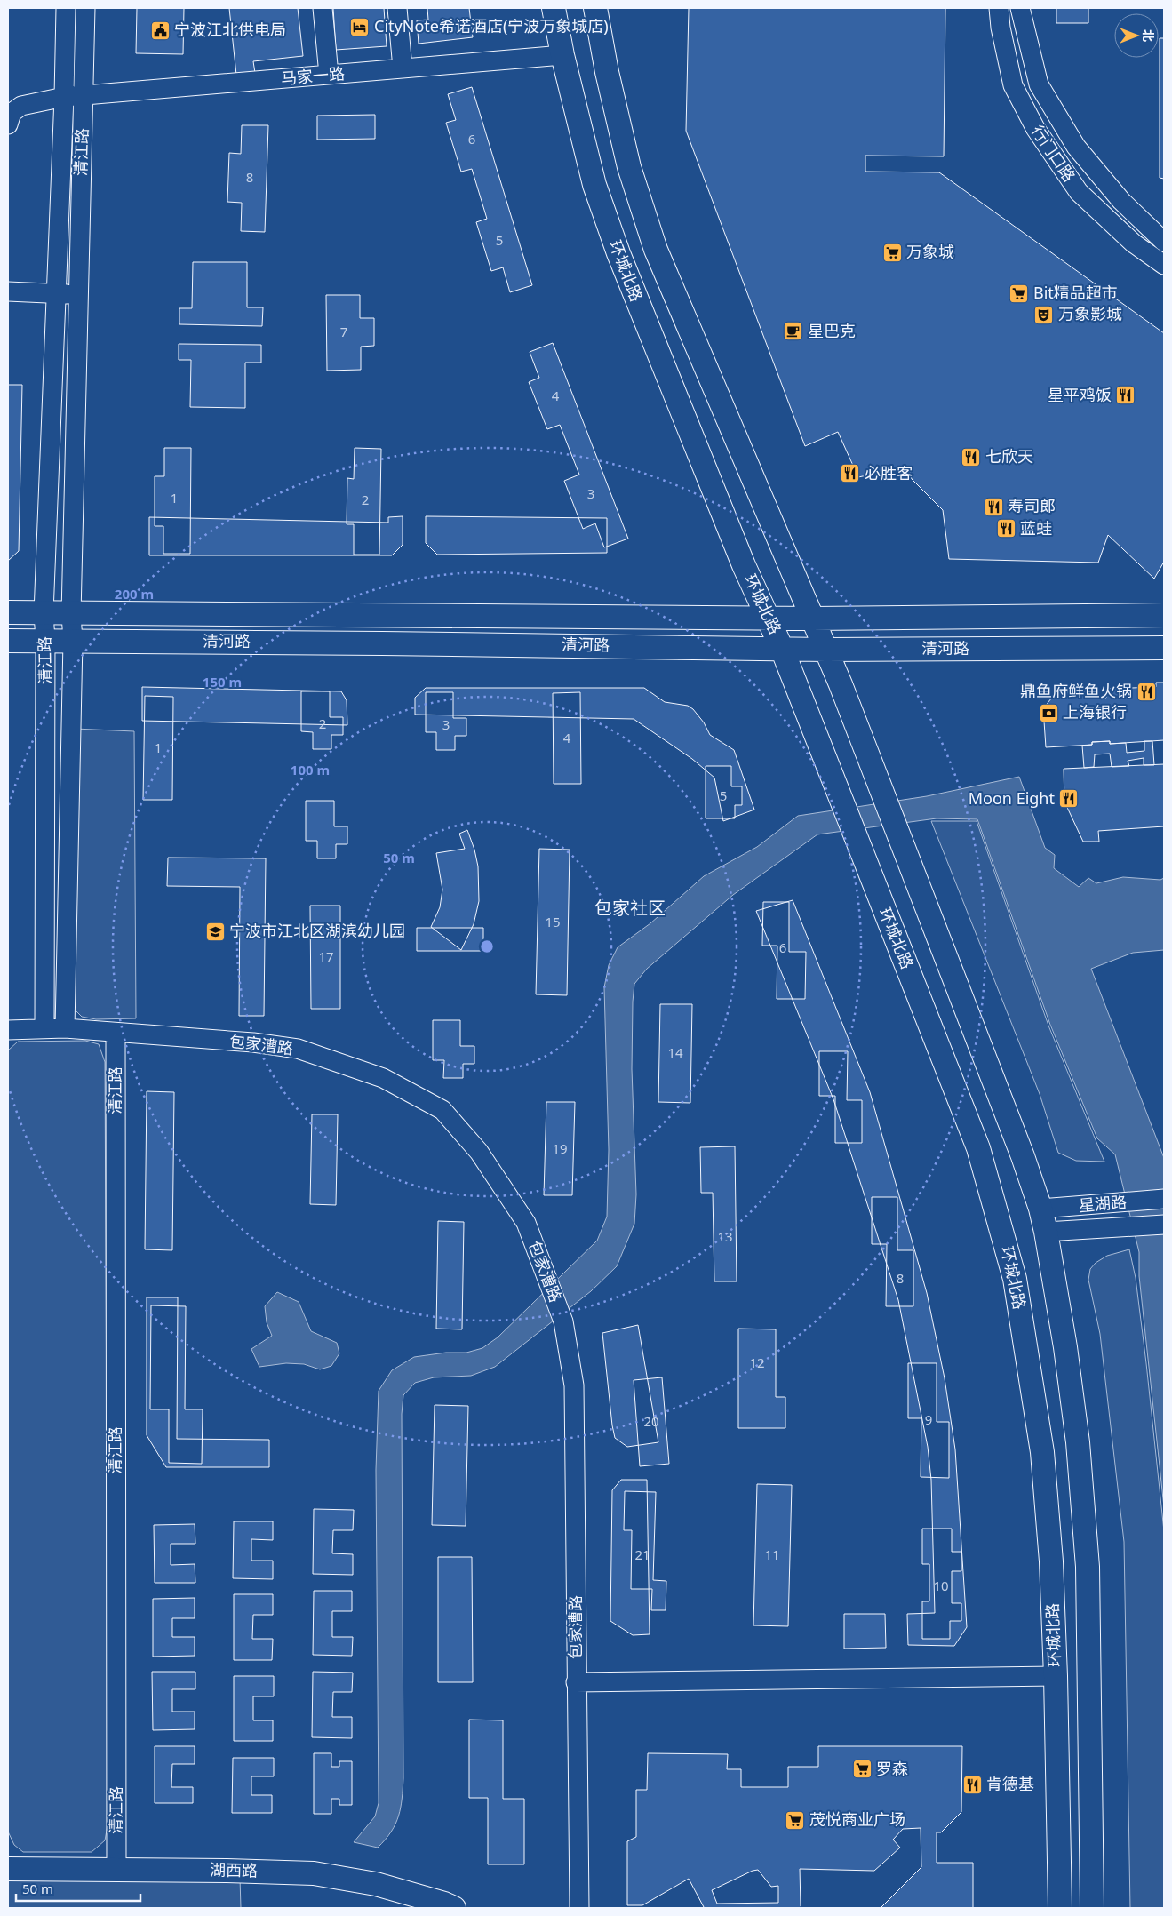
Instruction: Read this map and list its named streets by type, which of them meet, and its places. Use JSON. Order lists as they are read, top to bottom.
{
  "streets": {
    "main road": ["环城北路", "清河路", "湖西路"],
    "street": [
      "马家一路",
      "清江路",
      "行门口路",
      "包家漕路",
      "星湖路"
    ]
  },
  "crossings": [
    ["马家一路", "清江路"],
    ["马家一路", "环城北路"],
    ["清江路", "清河路"],
    ["清江路", "包家漕路"],
    ["清江路", "湖西路"],
    ["环城北路", "清河路"]
  ],
  "districts": ["包家社区"],
  "places": {
    "hotel": ["CityNote希诺酒店(宁波万象城店)"],
    "public building": ["宁波江北供电局"],
    "supermarket": [
      "万象城",
      "Bit精品超市",
      "罗森",
      "茂悦商业广场"
    ],
    "theatre": ["万象影城"],
    "cafe": ["星巴克"],
    "restaurant": [
      "星平鸡饭",
      "七欣天",
      "必胜客",
      "寿司郎",
      "蓝蛙",
      "鼎鱼府鲜鱼火锅",
      "Moon Eight",
      "肯德基"
    ],
    "bank": ["上海银行"],
    "school or university": ["宁波市江北区湖滨幼儿园"]
  },
  "house_numbers": [
    "6",
    "8",
    "5",
    "7",
    "4",
    "3",
    "1",
    "2",
    "2",
    "3",
    "4",
    "1",
    "5",
    "15",
    "6",
    "17",
    "14",
    "19",
    "13",
    "8",
    "12",
    "9",
    "20",
    "21",
    "11",
    "10"
  ],
  "scale_bar": "50 m",
  "north": "right",
  "rings": [
    "200 m",
    "150 m",
    "100 m",
    "50 m"
  ]
}
